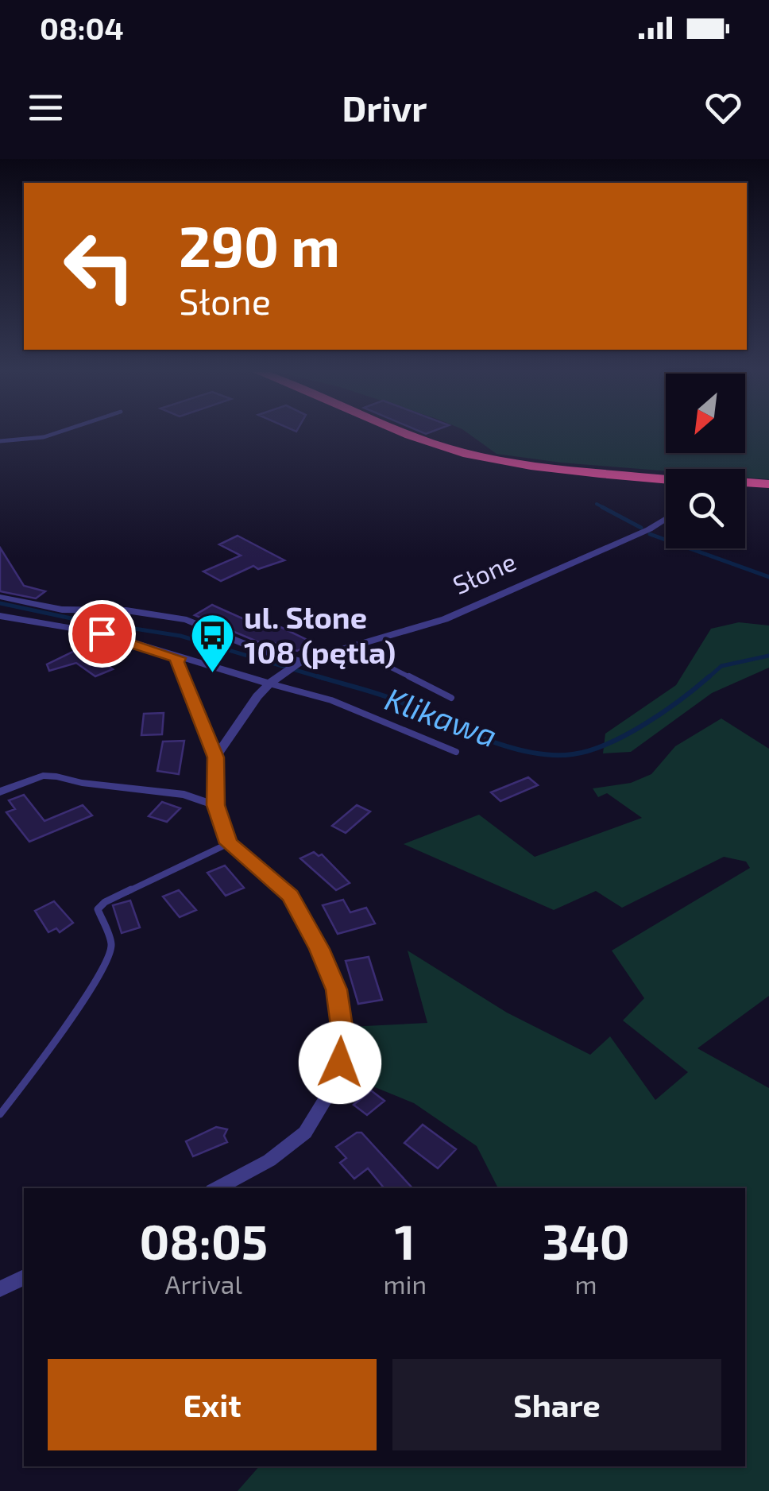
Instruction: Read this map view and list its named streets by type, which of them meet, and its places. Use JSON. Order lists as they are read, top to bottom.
{
  "streets": {
    "street": ["Słone"]
  },
  "water": ["Klikawa"],
  "places": {
    "bus stop": ["ul. Słone 108 (pętla)"]
  },
  "north": "bottom left",
  "page": {
    "status": "08:04",
    "header": "Drivr",
    "turn": ["290 m", "Słone"],
    "eta": [
      "08:05",
      "Arrival",
      "1",
      "min",
      "340",
      "m"
    ],
    "buttons": ["Exit", "Share"]
  }
}
